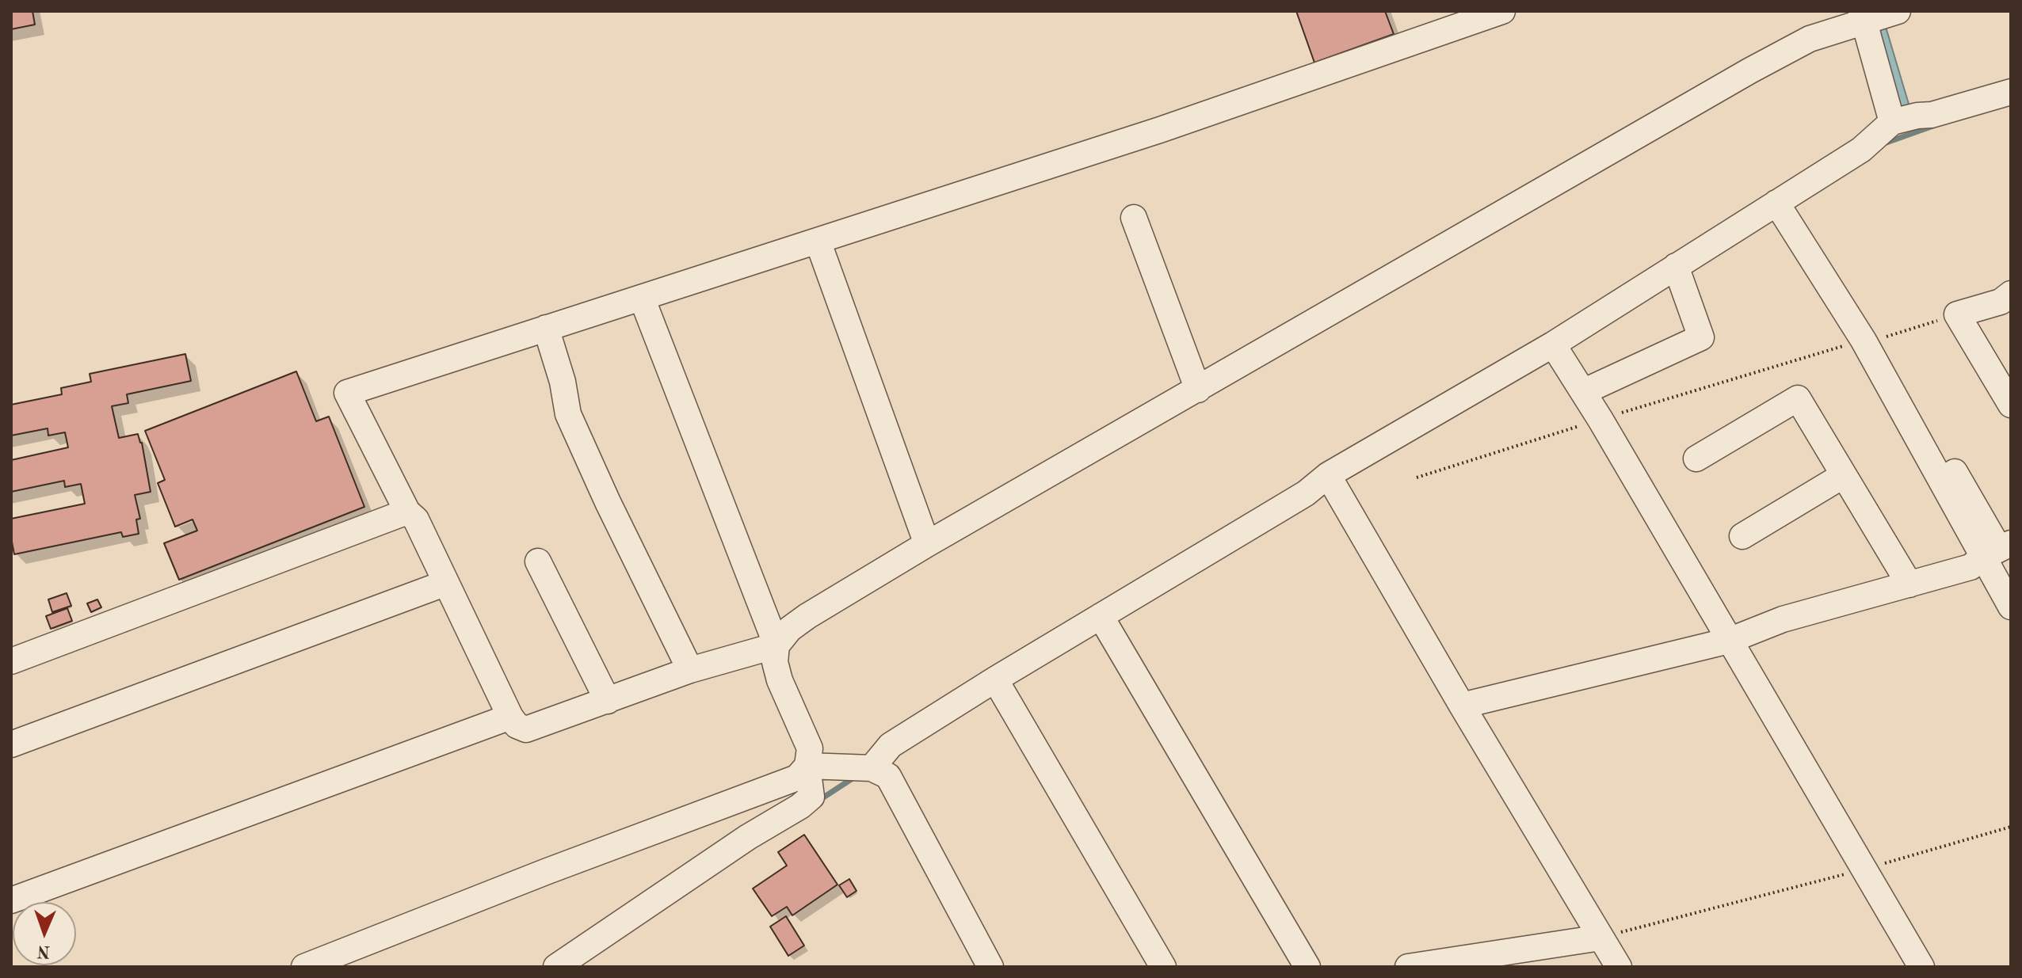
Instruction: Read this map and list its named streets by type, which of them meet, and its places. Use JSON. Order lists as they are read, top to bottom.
{
  "north": "bottom"
}
